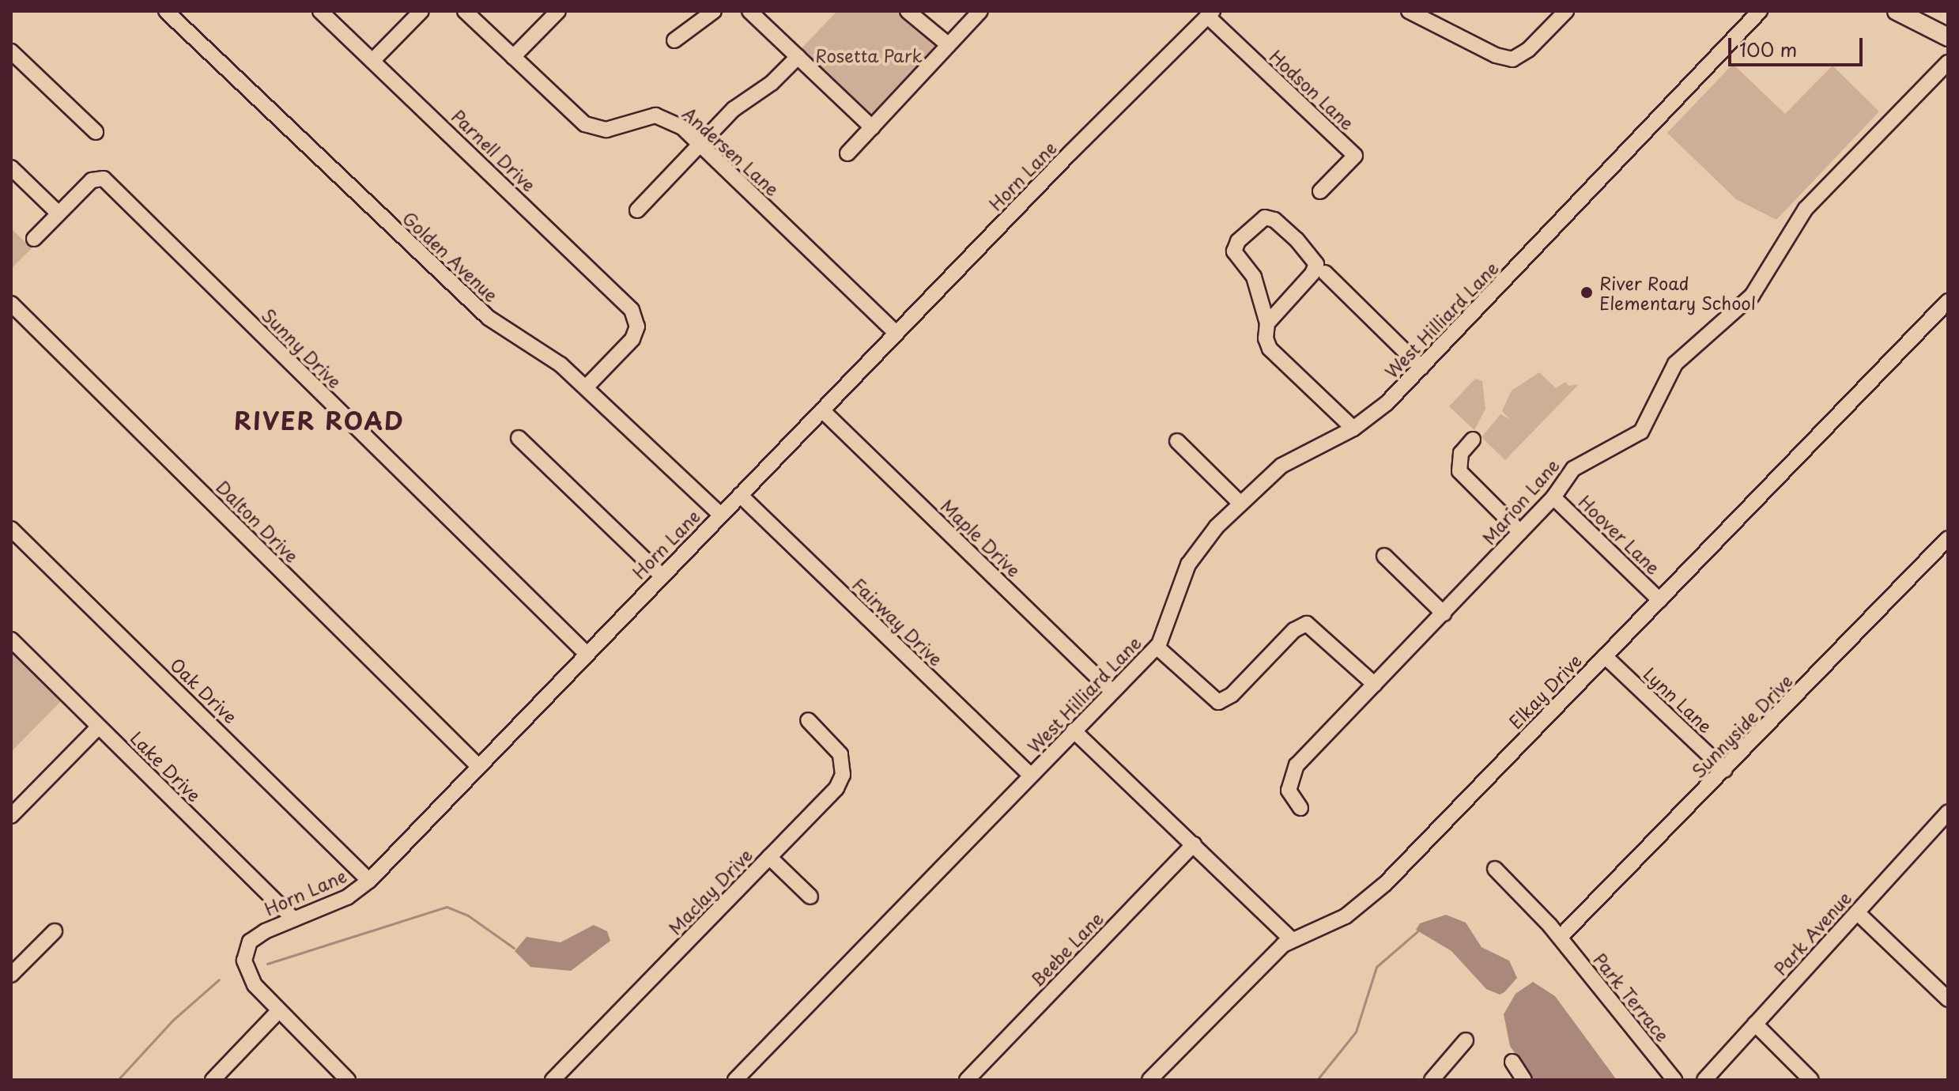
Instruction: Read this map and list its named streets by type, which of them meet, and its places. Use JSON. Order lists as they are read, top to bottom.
{
  "streets": {
    "street": [
      "Hodson Lane",
      "Parnell Drive",
      "Andersen Lane",
      "Horn Lane",
      "Golden Avenue",
      "West Hilliard Lane",
      "Sunny Drive",
      "Marion Lane",
      "Dalton Drive",
      "Hoover Lane",
      "Maple Drive",
      "Fairway Drive",
      "Oak Drive",
      "Elkay Drive",
      "Lynn Lane",
      "Sunnyside Drive",
      "Lake Drive",
      "Maclay Drive",
      "Park Avenue",
      "Beebe Lane",
      "Park Terrace"
    ]
  },
  "crossings": [
    ["Hodson Lane", "Horn Lane"],
    ["Parnell Drive", "Golden Avenue"],
    ["Andersen Lane", "Horn Lane"],
    ["Horn Lane", "Golden Avenue"],
    ["Horn Lane", "Sunny Drive"],
    ["Horn Lane", "Dalton Drive"],
    ["Horn Lane", "Maple Drive"],
    ["Horn Lane", "Fairway Drive"],
    ["Horn Lane", "Oak Drive"],
    ["Horn Lane", "Lake Drive"],
    ["West Hilliard Lane", "Maple Drive"],
    ["West Hilliard Lane", "Fairway Drive"],
    ["Marion Lane", "Hoover Lane"],
    ["Hoover Lane", "Elkay Drive"],
    ["Elkay Drive", "Lynn Lane"],
    ["Lynn Lane", "Sunnyside Drive"],
    ["Sunnyside Drive", "Park Terrace"]
  ],
  "districts": ["RIVER ROAD"],
  "parks": ["Rosetta Park"],
  "places": ["River Road Elementary School"],
  "scale_bar": "100 m"
}
